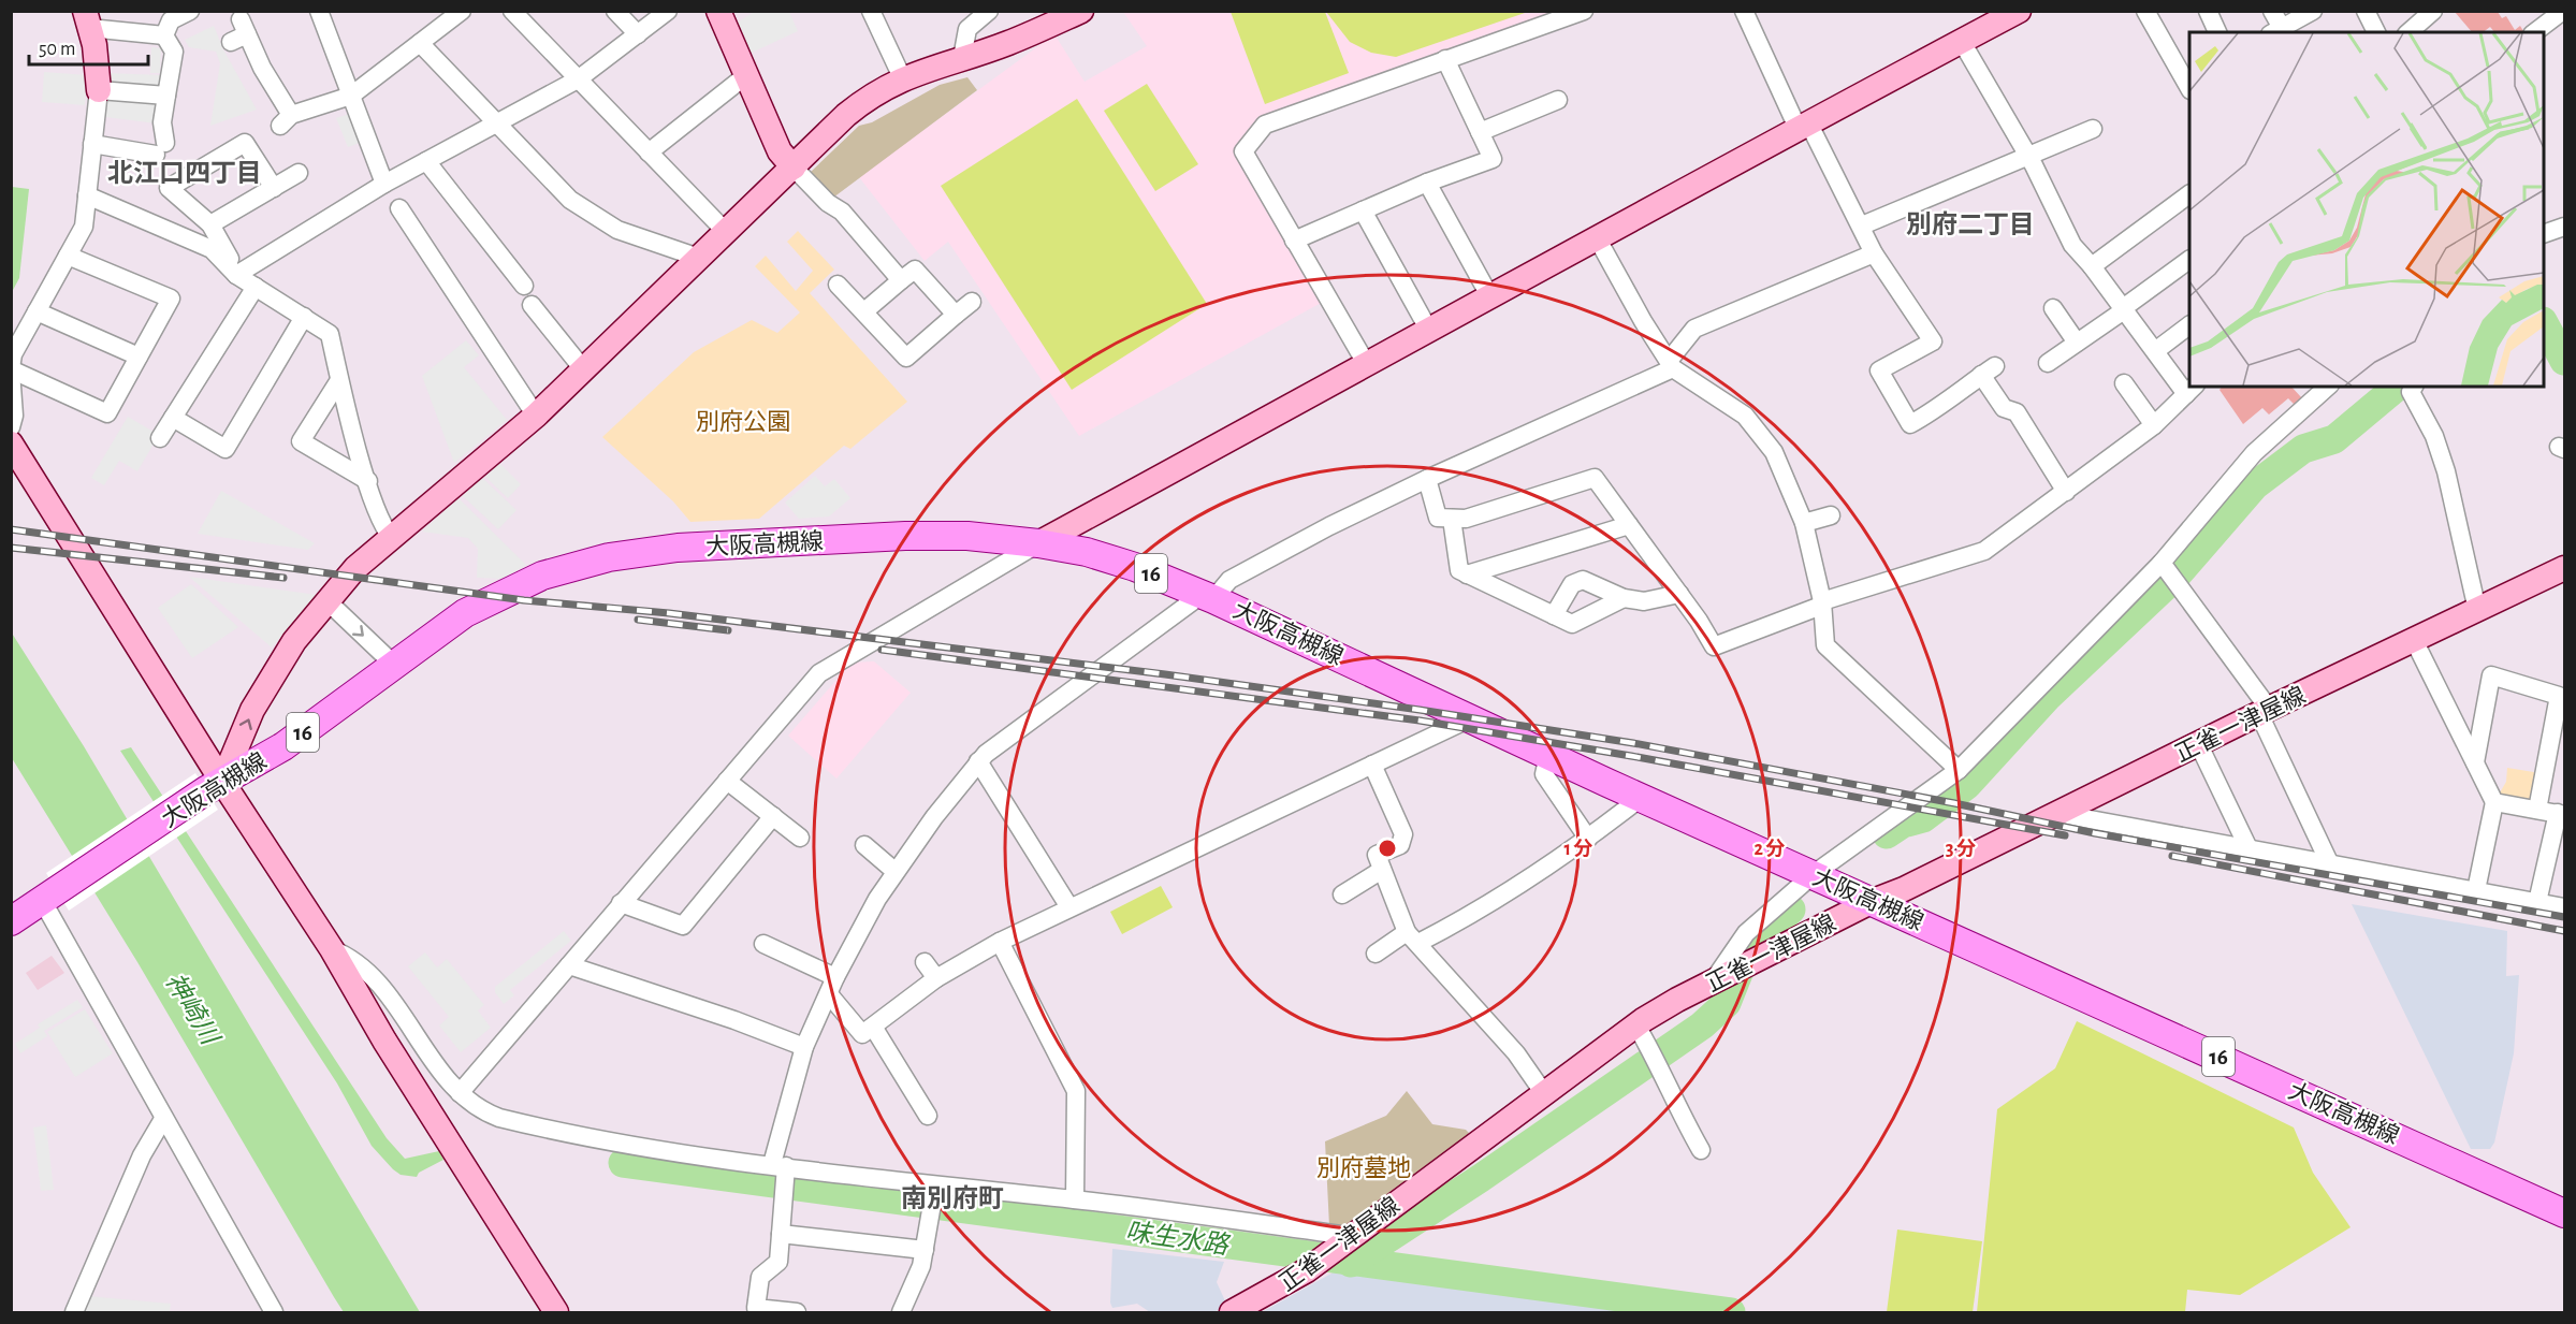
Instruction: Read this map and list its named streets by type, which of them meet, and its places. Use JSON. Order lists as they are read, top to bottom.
{
  "streets": {
    "main road": ["大阪高槻線", "16"],
    "street": ["正雀一津屋線"]
  },
  "crossings": [
    ["大阪高槻線", "正雀一津屋線"]
  ],
  "districts": ["北江口四丁目", "別府二丁目", "南別府町"],
  "water": ["神崎川", "味生水路"],
  "parks": ["別府公園", "別府墓地"],
  "scale_bar": "50 m",
  "rings": ["1 分", "2 分", "3 分"]
}
